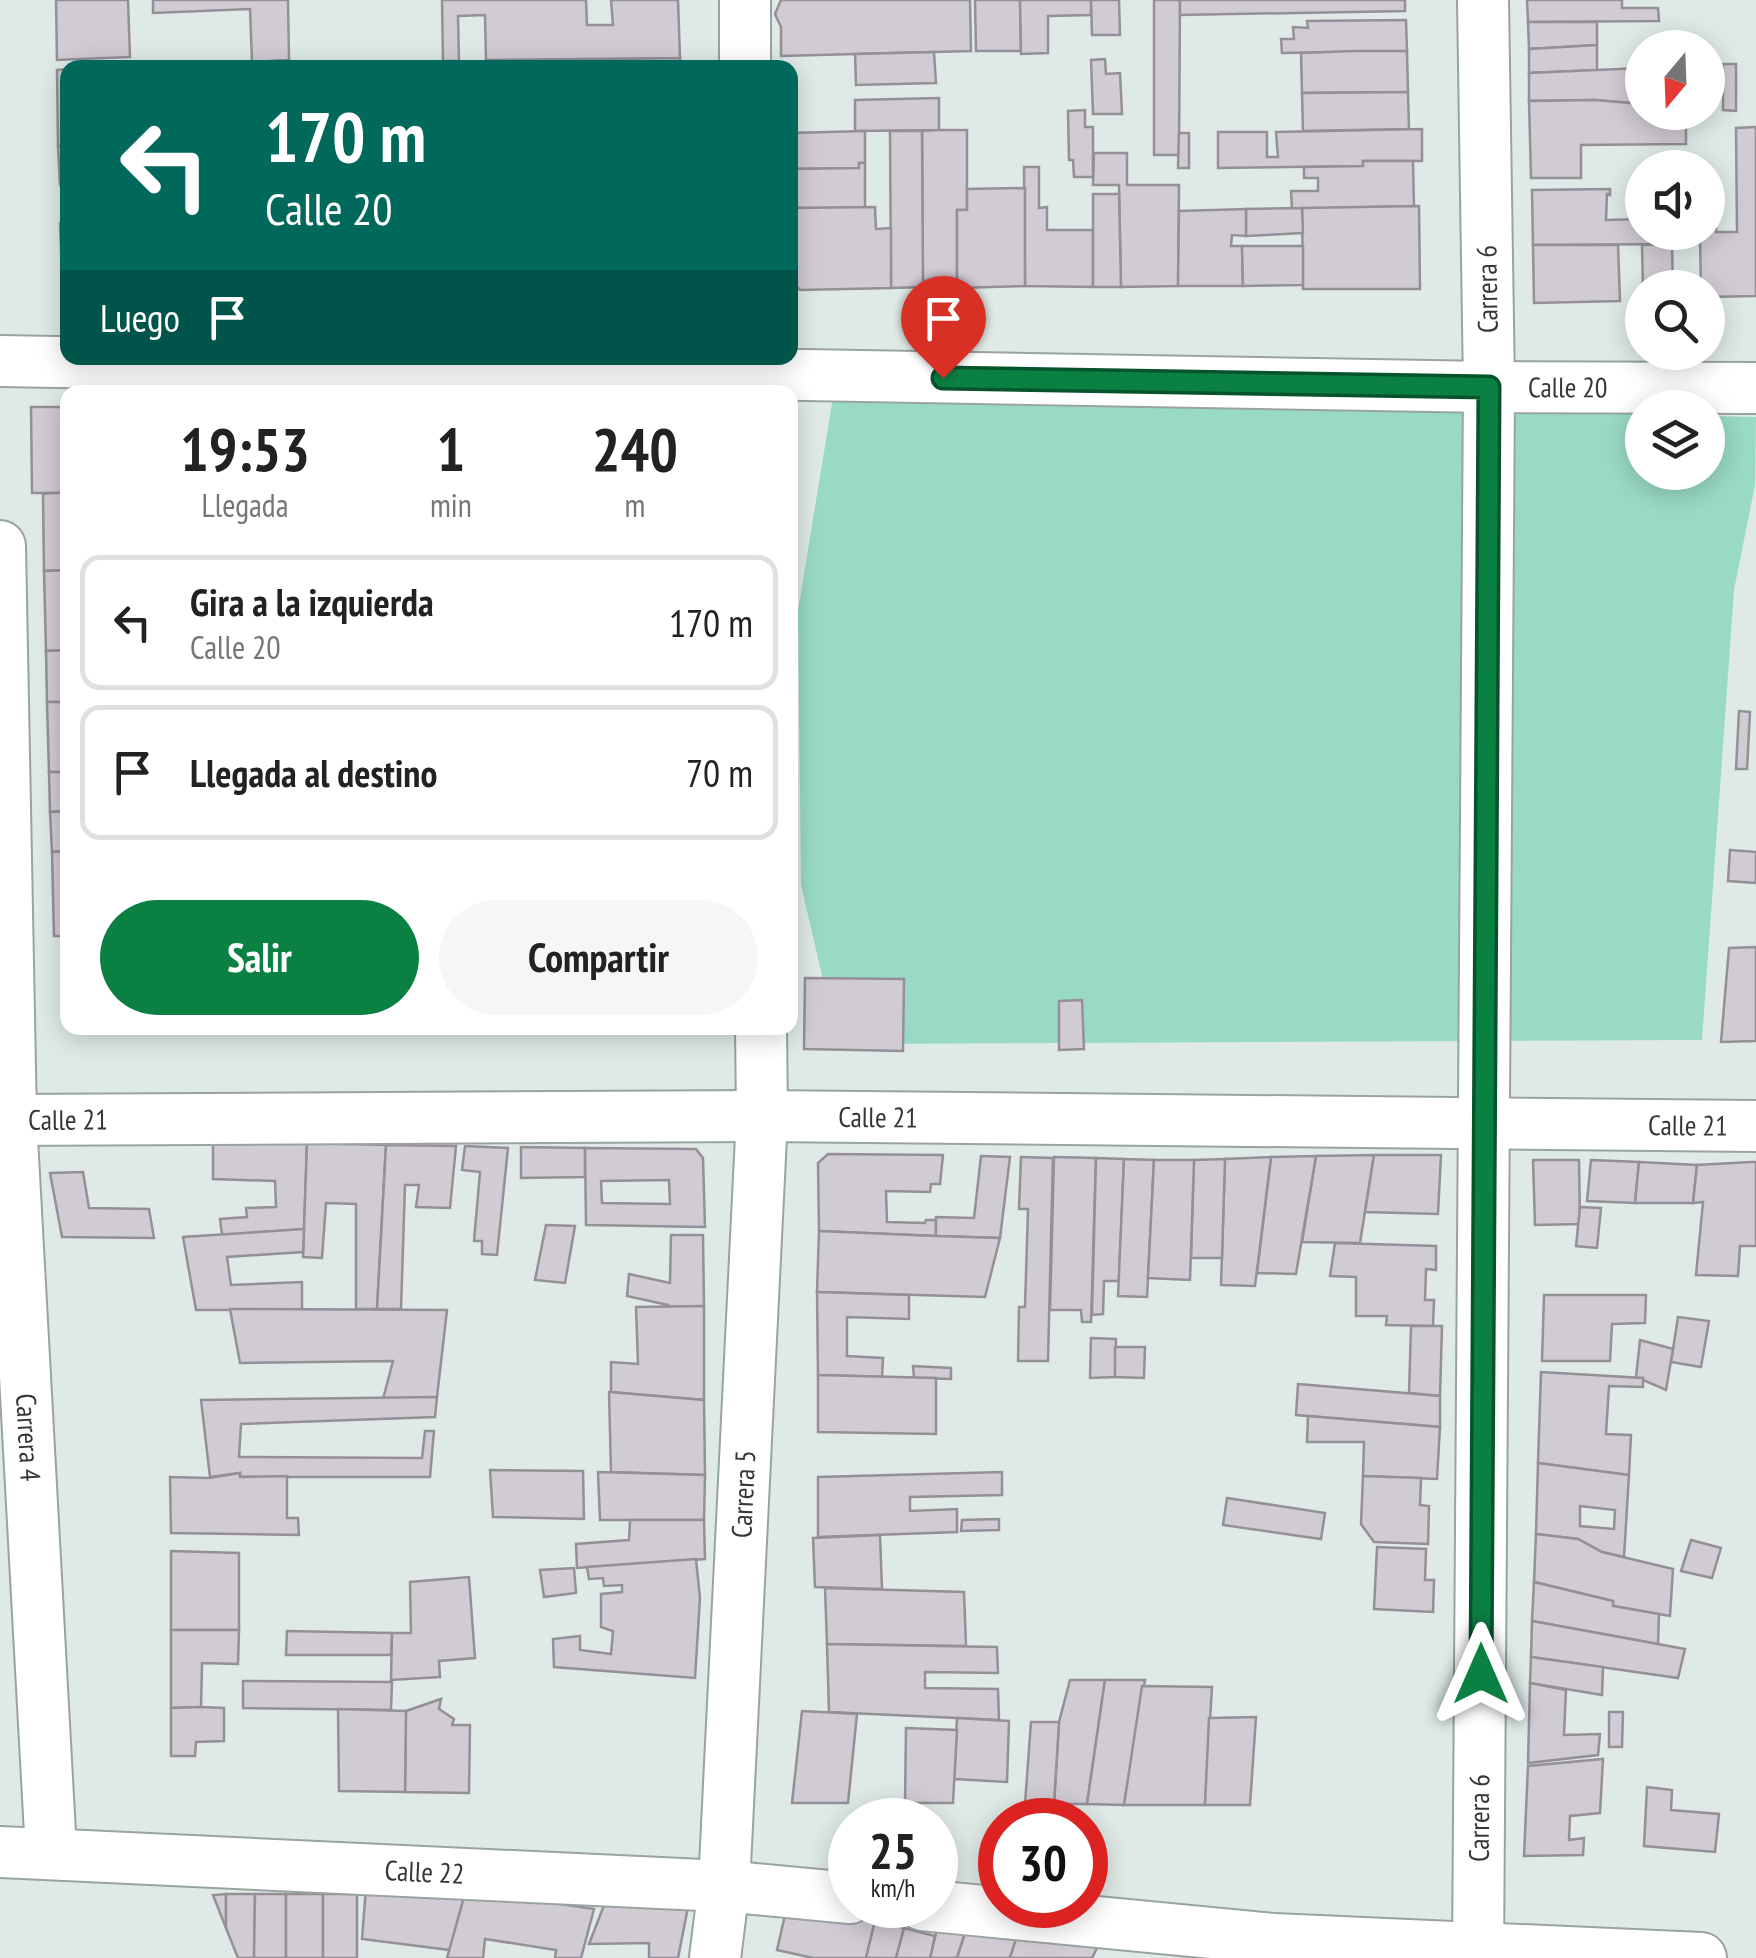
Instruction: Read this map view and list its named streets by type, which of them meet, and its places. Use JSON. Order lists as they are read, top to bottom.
{
  "streets": {
    "street": [
      "Carrera 6",
      "Calle 20",
      "Calle 21",
      "Carrera 4",
      "Carrera 5",
      "Calle 22"
    ]
  },
  "crossings": [
    ["Carrera 6", "Calle 20"],
    ["Carrera 6", "Calle 21"],
    ["Calle 21", "Carrera 4"],
    ["Calle 21", "Carrera 5"],
    ["Carrera 4", "Calle 22"],
    ["Carrera 5", "Calle 22"]
  ],
  "north": "bottom",
  "page": {
    "turn": ["170 m", "Calle 20"],
    "then": "Luego",
    "eta": [
      "19:53",
      "Llegada",
      "1",
      "min",
      "240",
      "m"
    ],
    "list": [
      {
        "name": "Gira a la izquierda",
        "note": "Calle 20",
        "value": "170 m"
      },
      {
        "name": "Llegada al destino",
        "value": "70 m"
      }
    ],
    "buttons": ["Salir", "Compartir"],
    "speed": "25 km/h",
    "limit": "30"
  }
}
